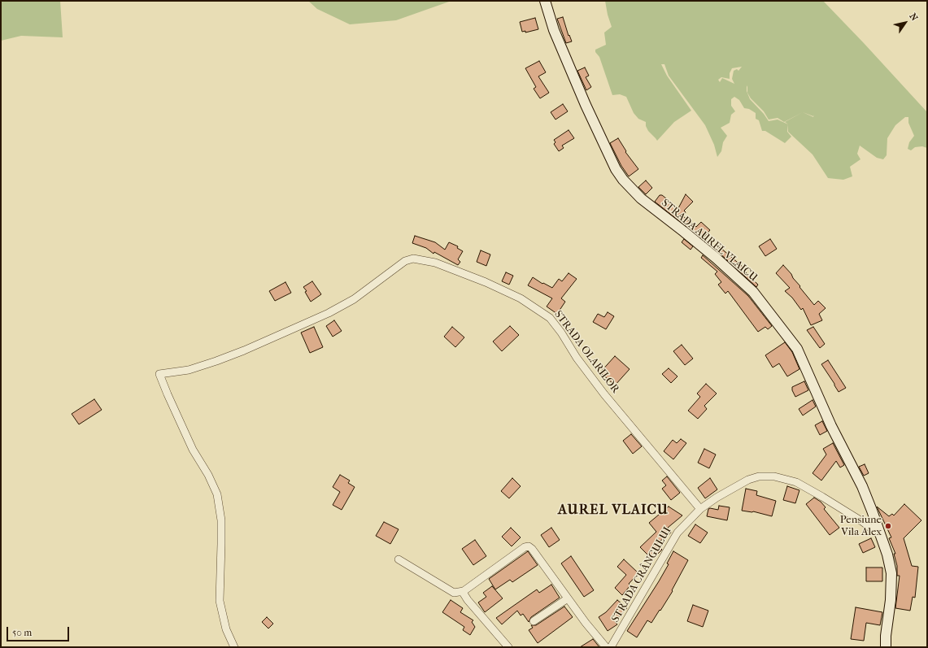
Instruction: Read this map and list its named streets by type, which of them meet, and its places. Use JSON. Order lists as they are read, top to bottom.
{
  "streets": {
    "street": ["STRADA AUREL VLAICU", "STRADA OLARILOR", "STRADA CRÂNGULUI"]
  },
  "crossings": [
    ["STRADA AUREL VLAICU", "STRADA CRÂNGULUI"],
    ["STRADA OLARILOR", "STRADA CRÂNGULUI"]
  ],
  "districts": ["AUREL VLAICU"],
  "places": ["Pensiune Vila Alex"],
  "scale_bar": "50 m",
  "north": "top right"
}
